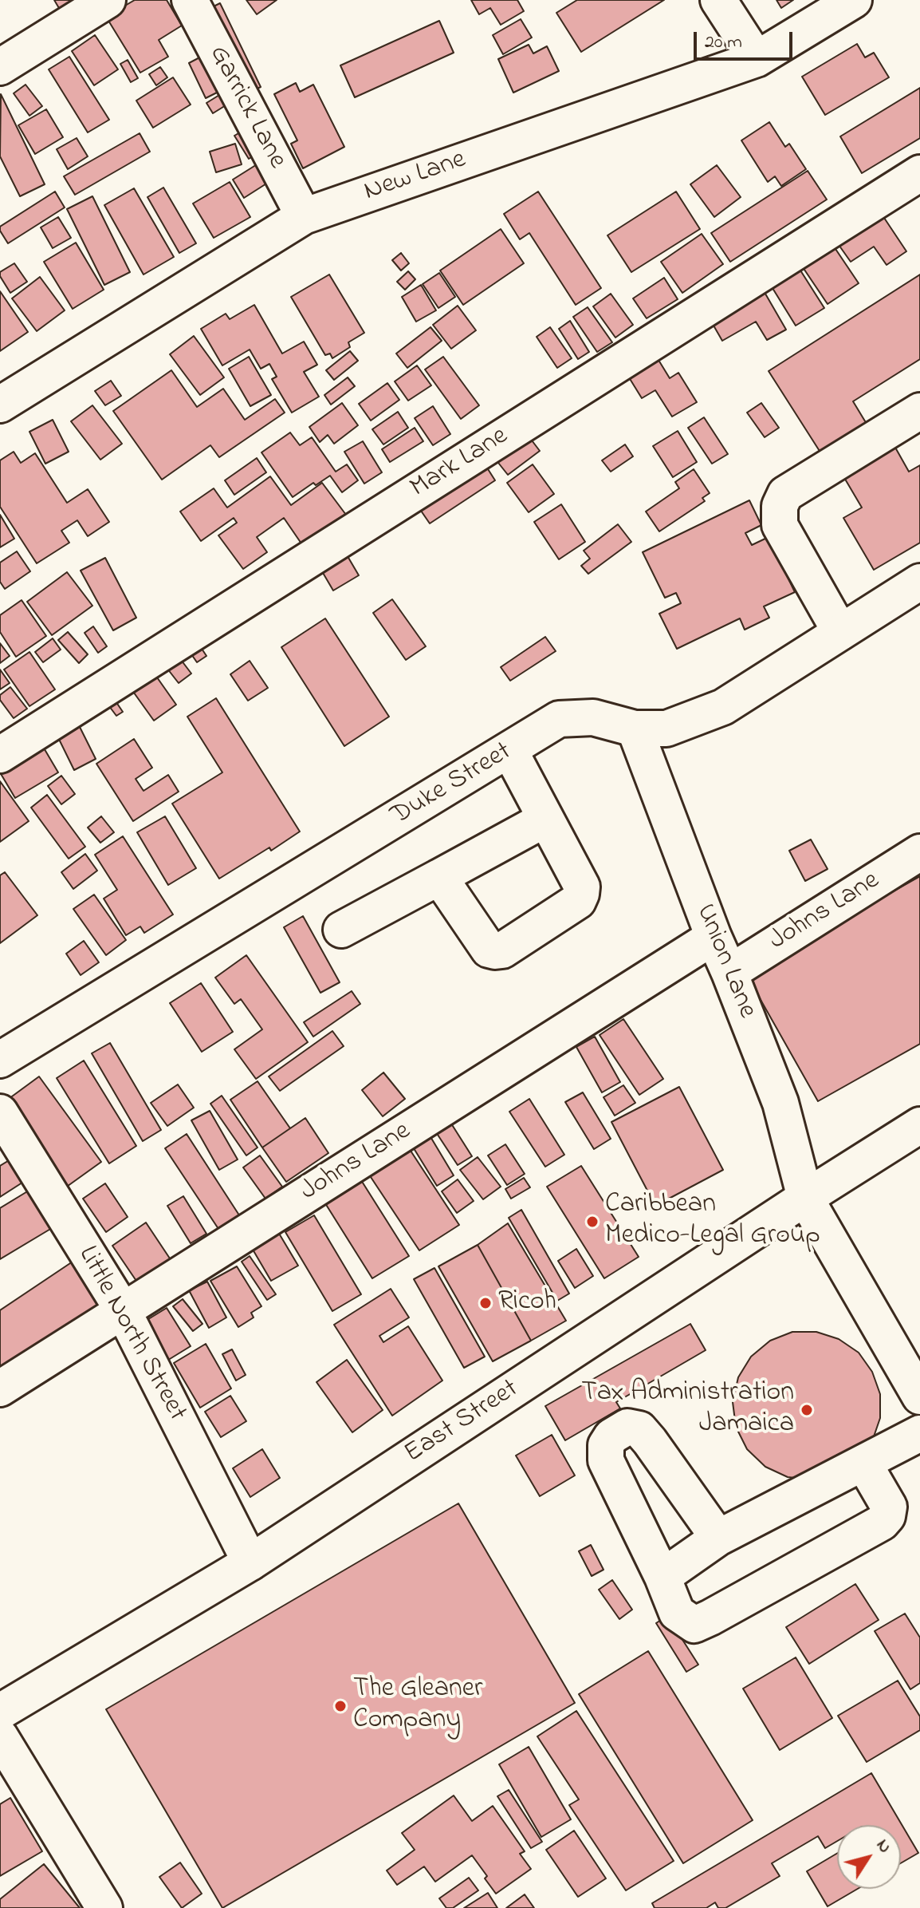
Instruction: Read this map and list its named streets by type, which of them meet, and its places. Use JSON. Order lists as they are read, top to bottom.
{
  "streets": {
    "street": [
      "Garrick Lane",
      "New Lane",
      "Mark Lane",
      "Duke Street",
      "Johns Lane",
      "Union Lane",
      "Little North Street",
      "East Street"
    ]
  },
  "crossings": [
    ["Garrick Lane", "New Lane"],
    ["Duke Street", "Union Lane"],
    ["Johns Lane", "Union Lane"],
    ["Johns Lane", "Little North Street"],
    ["Union Lane", "East Street"],
    ["Little North Street", "East Street"]
  ],
  "places": [
    "Caribbean Medico-Legal Group",
    "Ricoh",
    "Tax Administration Jamaica",
    "The Gleaner Company"
  ],
  "scale_bar": "20 m",
  "north": "top right"
}
